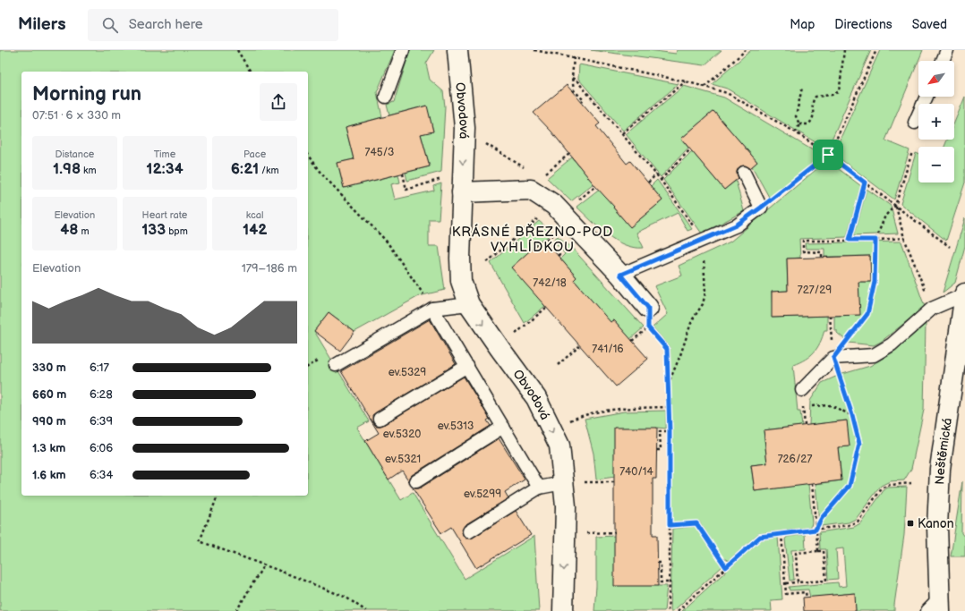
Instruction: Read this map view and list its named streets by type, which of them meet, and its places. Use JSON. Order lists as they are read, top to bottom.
{
  "streets": {
    "street": ["Obvodová", "Neštěmická"]
  },
  "one_way": ["Obvodová"],
  "districts": ["KRÁSNÉ BŘEZNO-POD VYHLÍDKOU"],
  "places": {
    "transit": ["Kanon"]
  },
  "house_numbers": [
    "745/3",
    "742/18",
    "727/29",
    "741/16",
    "ev.5329",
    "ev.5313",
    "ev.5320",
    "ev.5321",
    "726/27",
    "740/14",
    "ev.5299"
  ],
  "north": "bottom left",
  "page": {
    "header": "Milers",
    "search": "Search here",
    "nav": ["Map", "Directions", "Saved"],
    "map_buttons": ["+", "−"],
    "heading": ["Morning run", "07:51 · 6 × 330 m"],
    "stats": [
      ["Distance", "1.98 km"],
      ["Time", "12:34"],
      ["Pace", "6:21 /km"],
      ["Elevation", "48 m"],
      ["Heart rate", "133 bpm"],
      ["kcal", "142"]
    ],
    "chart": ["Elevation", "179–186 m"],
    "list": [
      {
        "name": "330 m",
        "note": "6:17"
      },
      {
        "name": "660 m",
        "note": "6:28"
      },
      {
        "name": "990 m",
        "note": "6:39"
      },
      {
        "name": "1.3 km",
        "note": "6:06"
      },
      {
        "name": "1.6 km",
        "note": "6:34"
      }
    ]
  }
}
